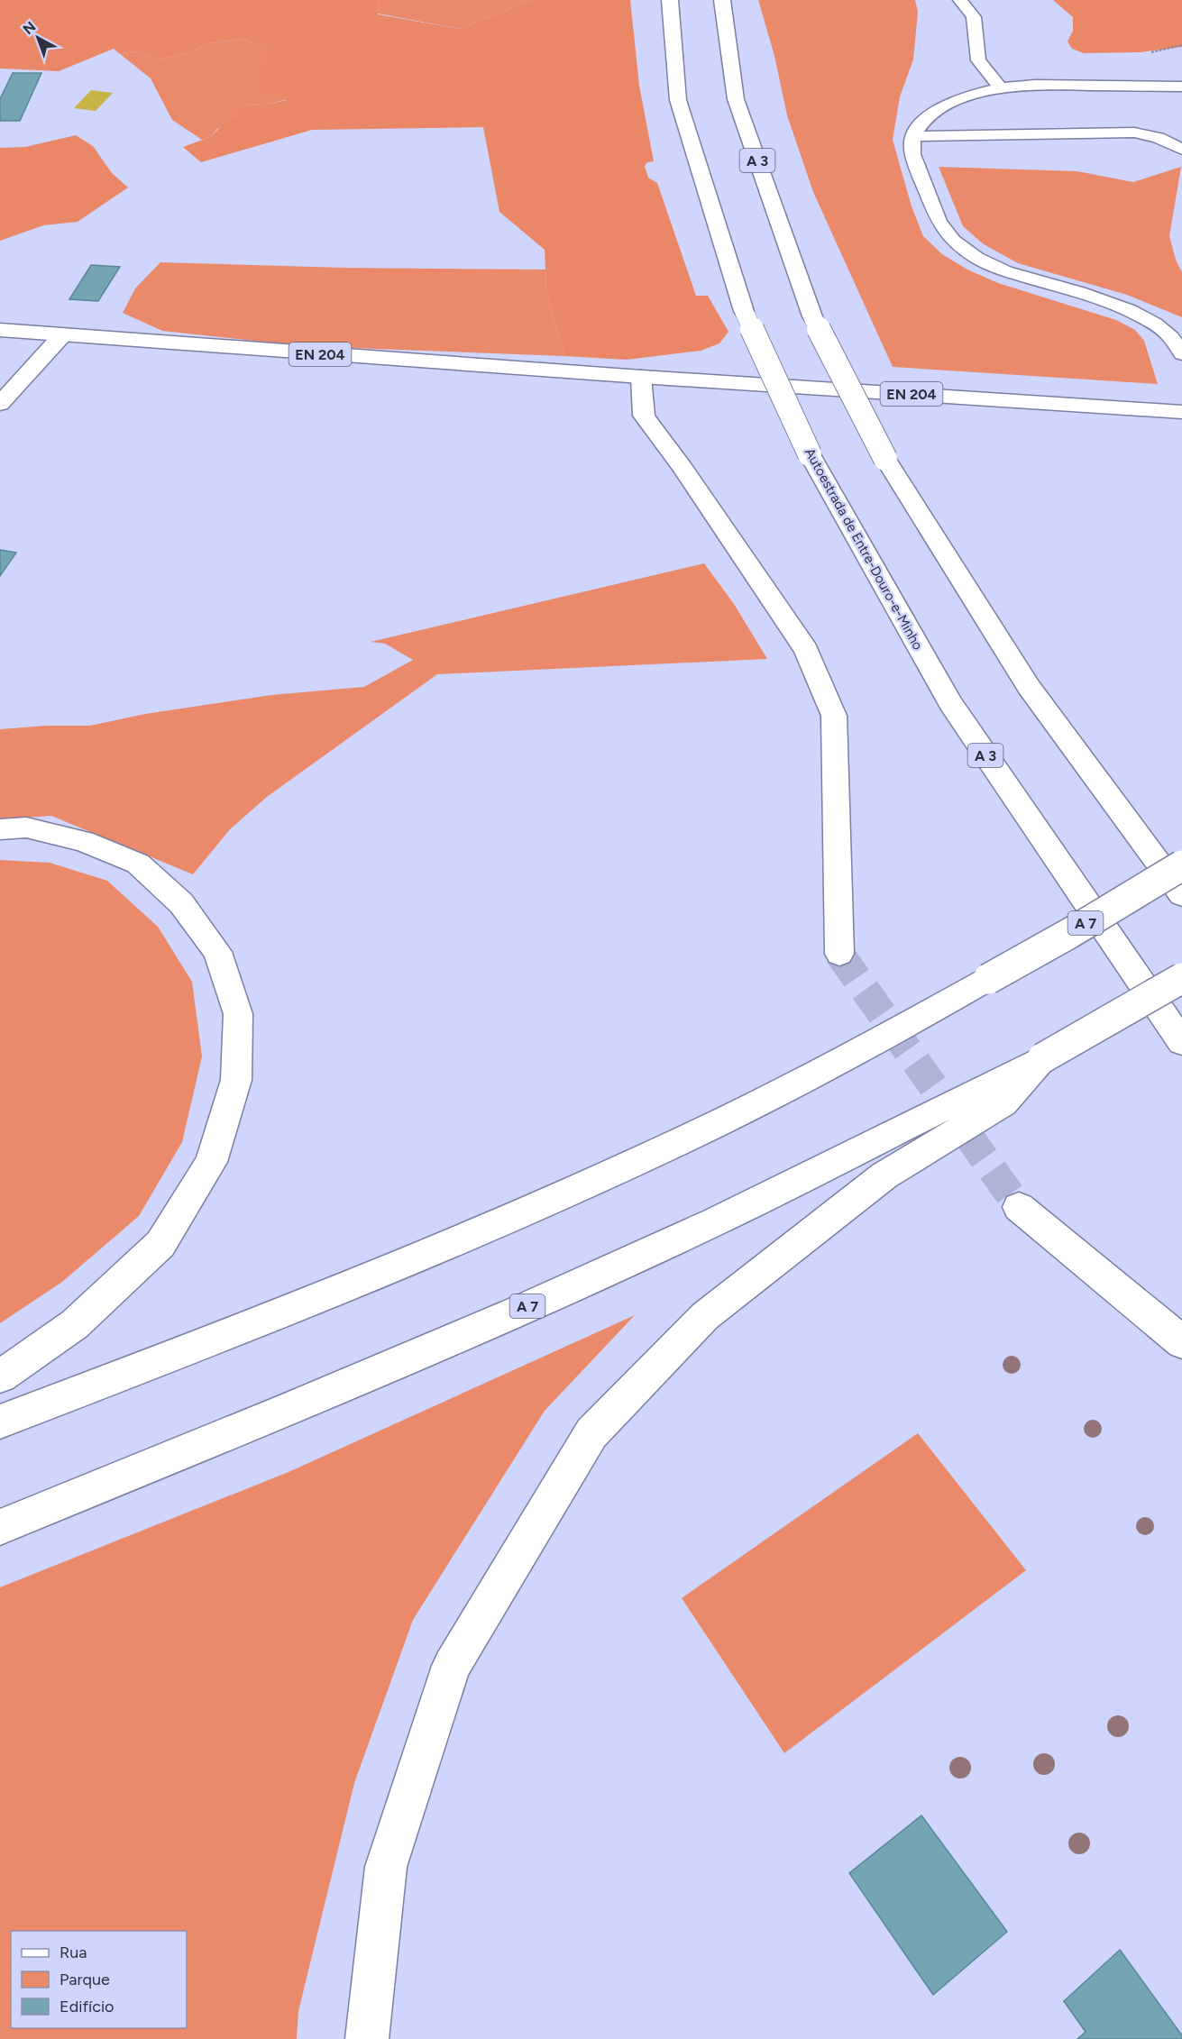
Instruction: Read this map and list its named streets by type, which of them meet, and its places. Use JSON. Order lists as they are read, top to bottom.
{
  "streets": {
    "main road": [
      "A 3",
      "EN 204",
      "Autoestrada de Entre-Douro-e-Minho",
      "A 7"
    ]
  },
  "legend": ["Rua", "Parque", "Edifício"],
  "north": "top left"
}
